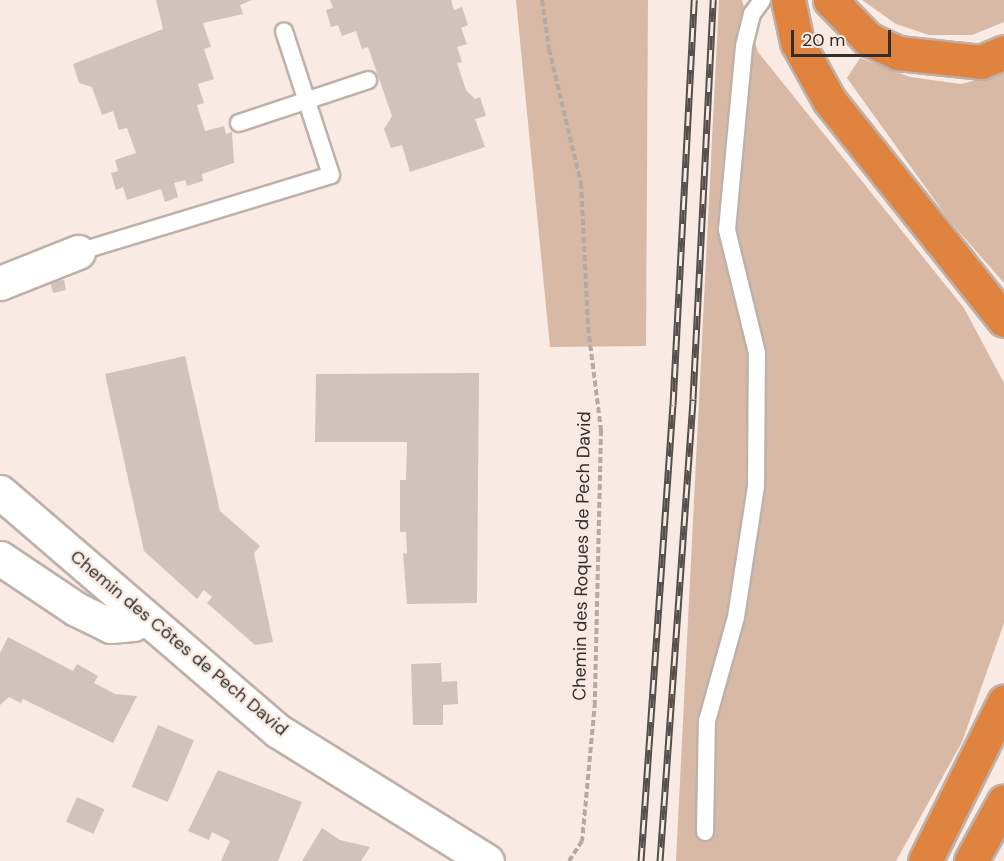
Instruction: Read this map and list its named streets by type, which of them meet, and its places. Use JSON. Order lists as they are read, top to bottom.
{
  "streets": {
    "street": ["Chemin des Côtes de Pech David"],
    "path": ["Chemin des Roques de Pech David"]
  },
  "scale_bar": "20 m"
}
